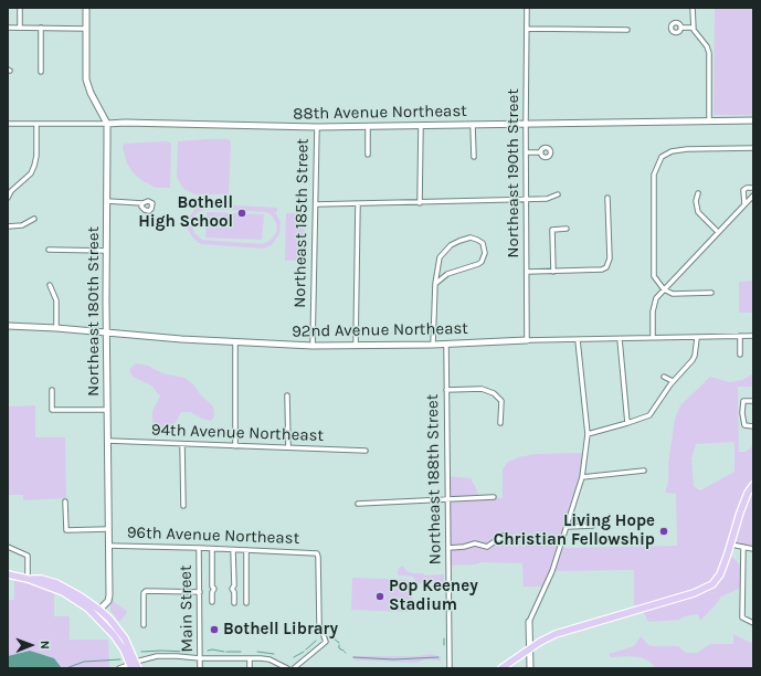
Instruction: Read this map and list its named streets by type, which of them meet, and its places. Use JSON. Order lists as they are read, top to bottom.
{
  "streets": {
    "street": [
      "88th Avenue Northeast",
      "Northeast 190th Street",
      "Northeast 185th Street",
      "Northeast 180th Street",
      "92nd Avenue Northeast",
      "94th Avenue Northeast",
      "Northeast 188th Street",
      "96th Avenue Northeast",
      "Main Street"
    ]
  },
  "crossings": [
    ["88th Avenue Northeast", "Northeast 190th Street"],
    ["88th Avenue Northeast", "Northeast 185th Street"],
    ["88th Avenue Northeast", "Northeast 180th Street"],
    ["Northeast 190th Street", "92nd Avenue Northeast"],
    ["Northeast 185th Street", "92nd Avenue Northeast"],
    ["Northeast 180th Street", "92nd Avenue Northeast"],
    ["Northeast 180th Street", "94th Avenue Northeast"],
    ["Northeast 180th Street", "96th Avenue Northeast"],
    ["92nd Avenue Northeast", "Northeast 188th Street"],
    ["96th Avenue Northeast", "Main Street"]
  ],
  "places": [
    "Bothell High School",
    "Living Hope Christian Fellowship",
    "Pop Keeney Stadium",
    "Bothell Library"
  ],
  "north": "right"
}
